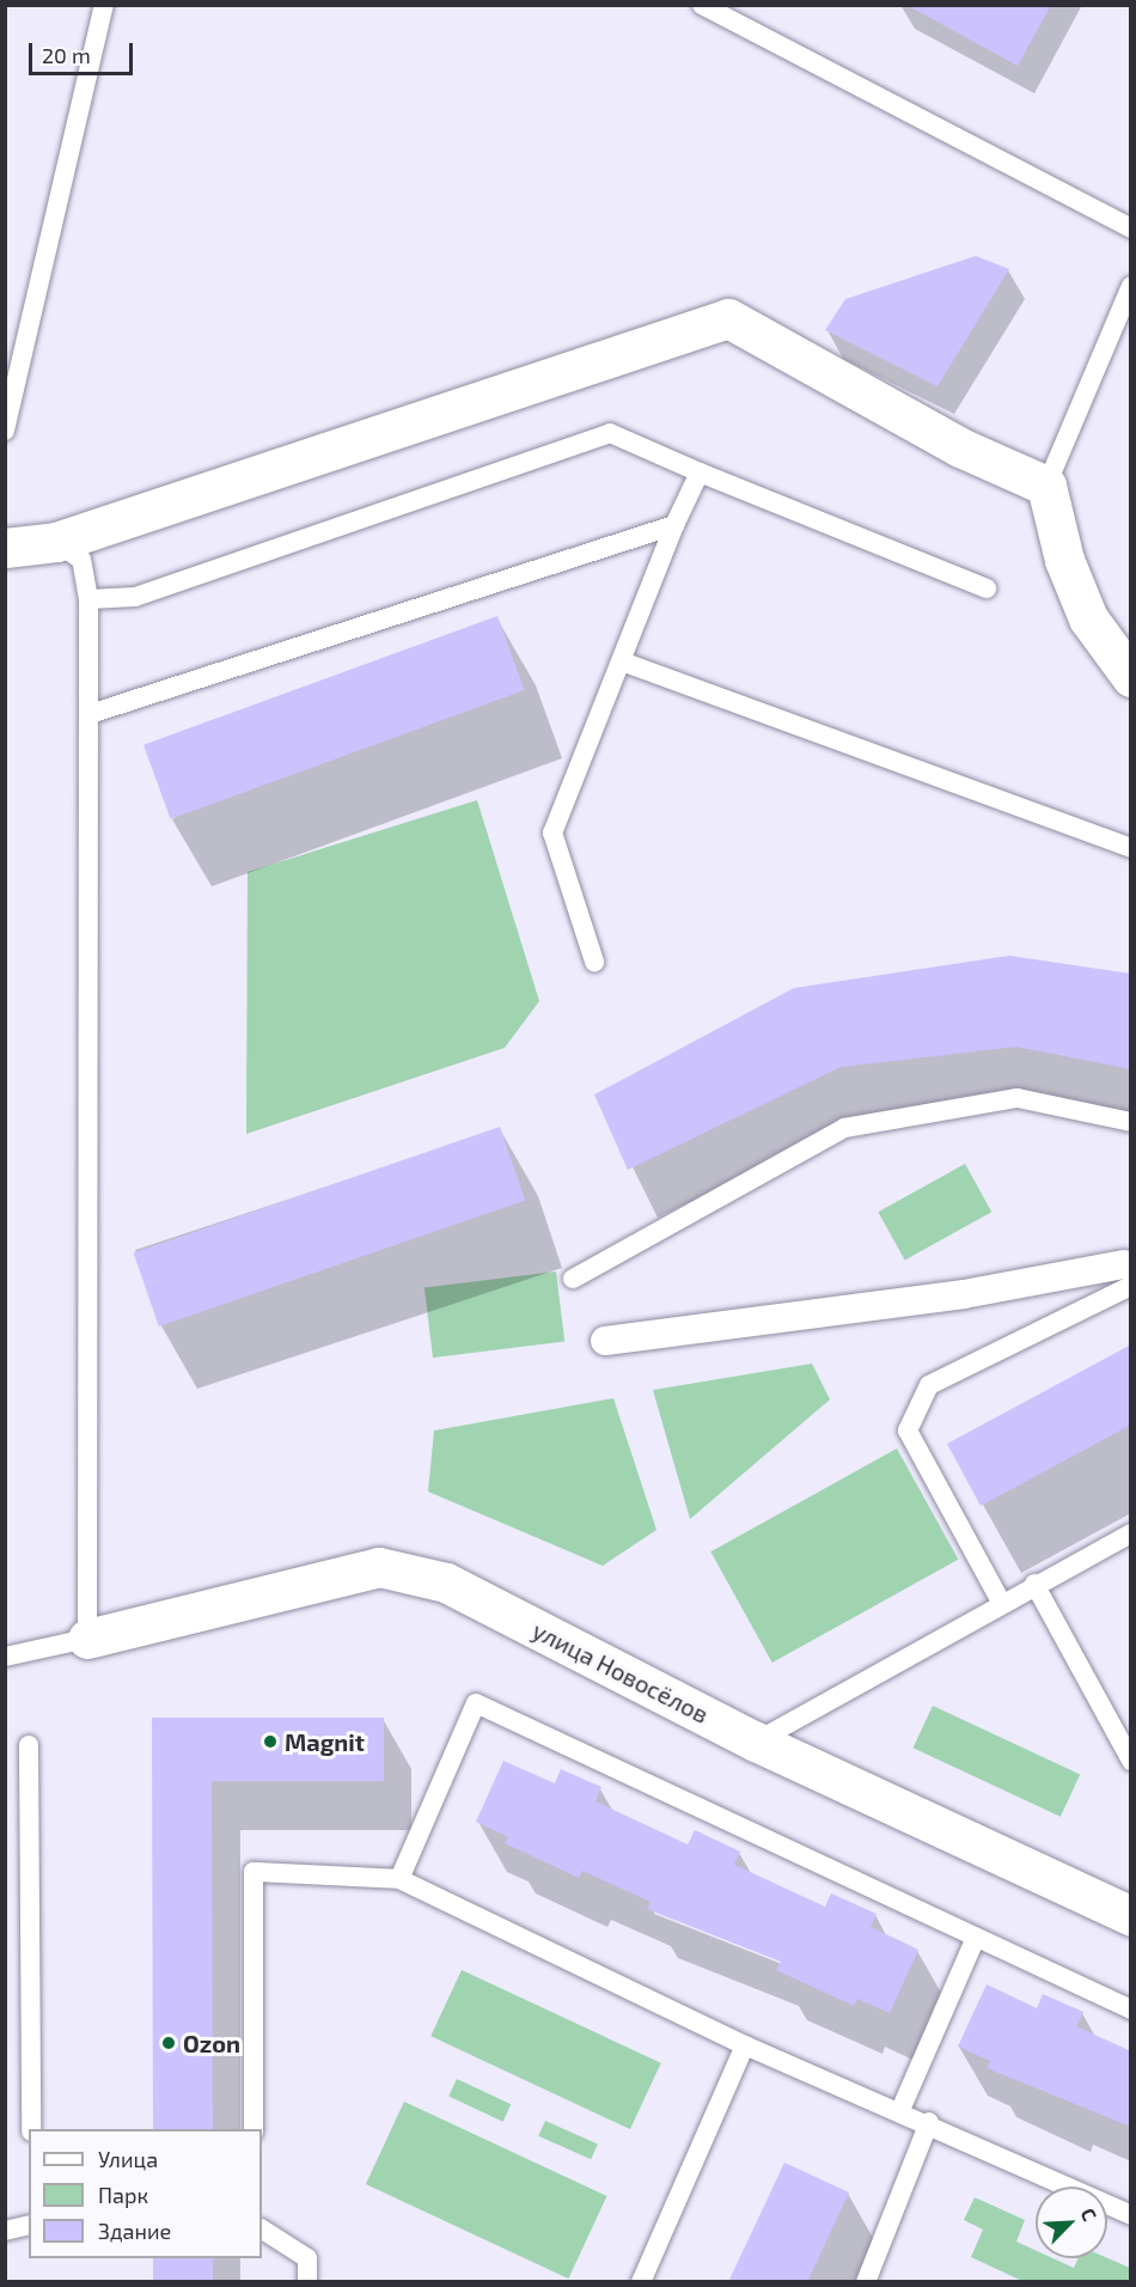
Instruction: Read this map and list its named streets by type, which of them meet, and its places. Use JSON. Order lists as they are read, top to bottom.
{
  "streets": {
    "street": ["улица Новосёлов"]
  },
  "places": ["Magnit", "Ozon"],
  "legend": ["Улица", "Парк", "Здание"],
  "scale_bar": "20 m",
  "north": "top right"
}
